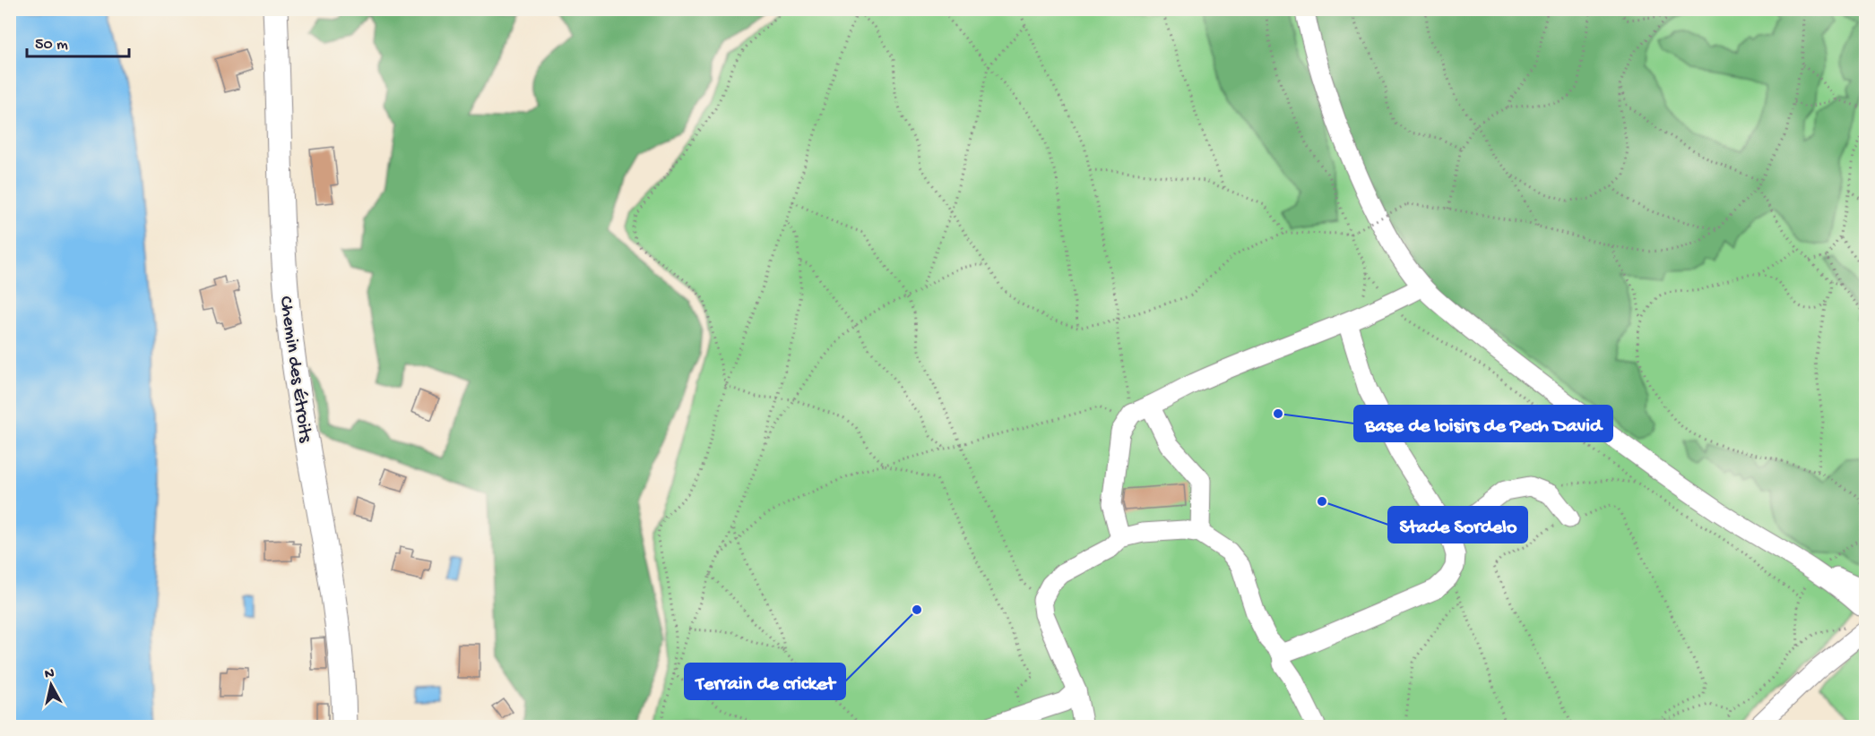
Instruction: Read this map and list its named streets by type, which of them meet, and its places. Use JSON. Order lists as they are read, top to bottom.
{
  "streets": {
    "main road": ["Chemin des Étroits"]
  },
  "places": ["Base de loisirs de Pech David", "Stade Sordelo", "Terrain de cricket"],
  "scale_bar": "50 m",
  "north": "top"
}
